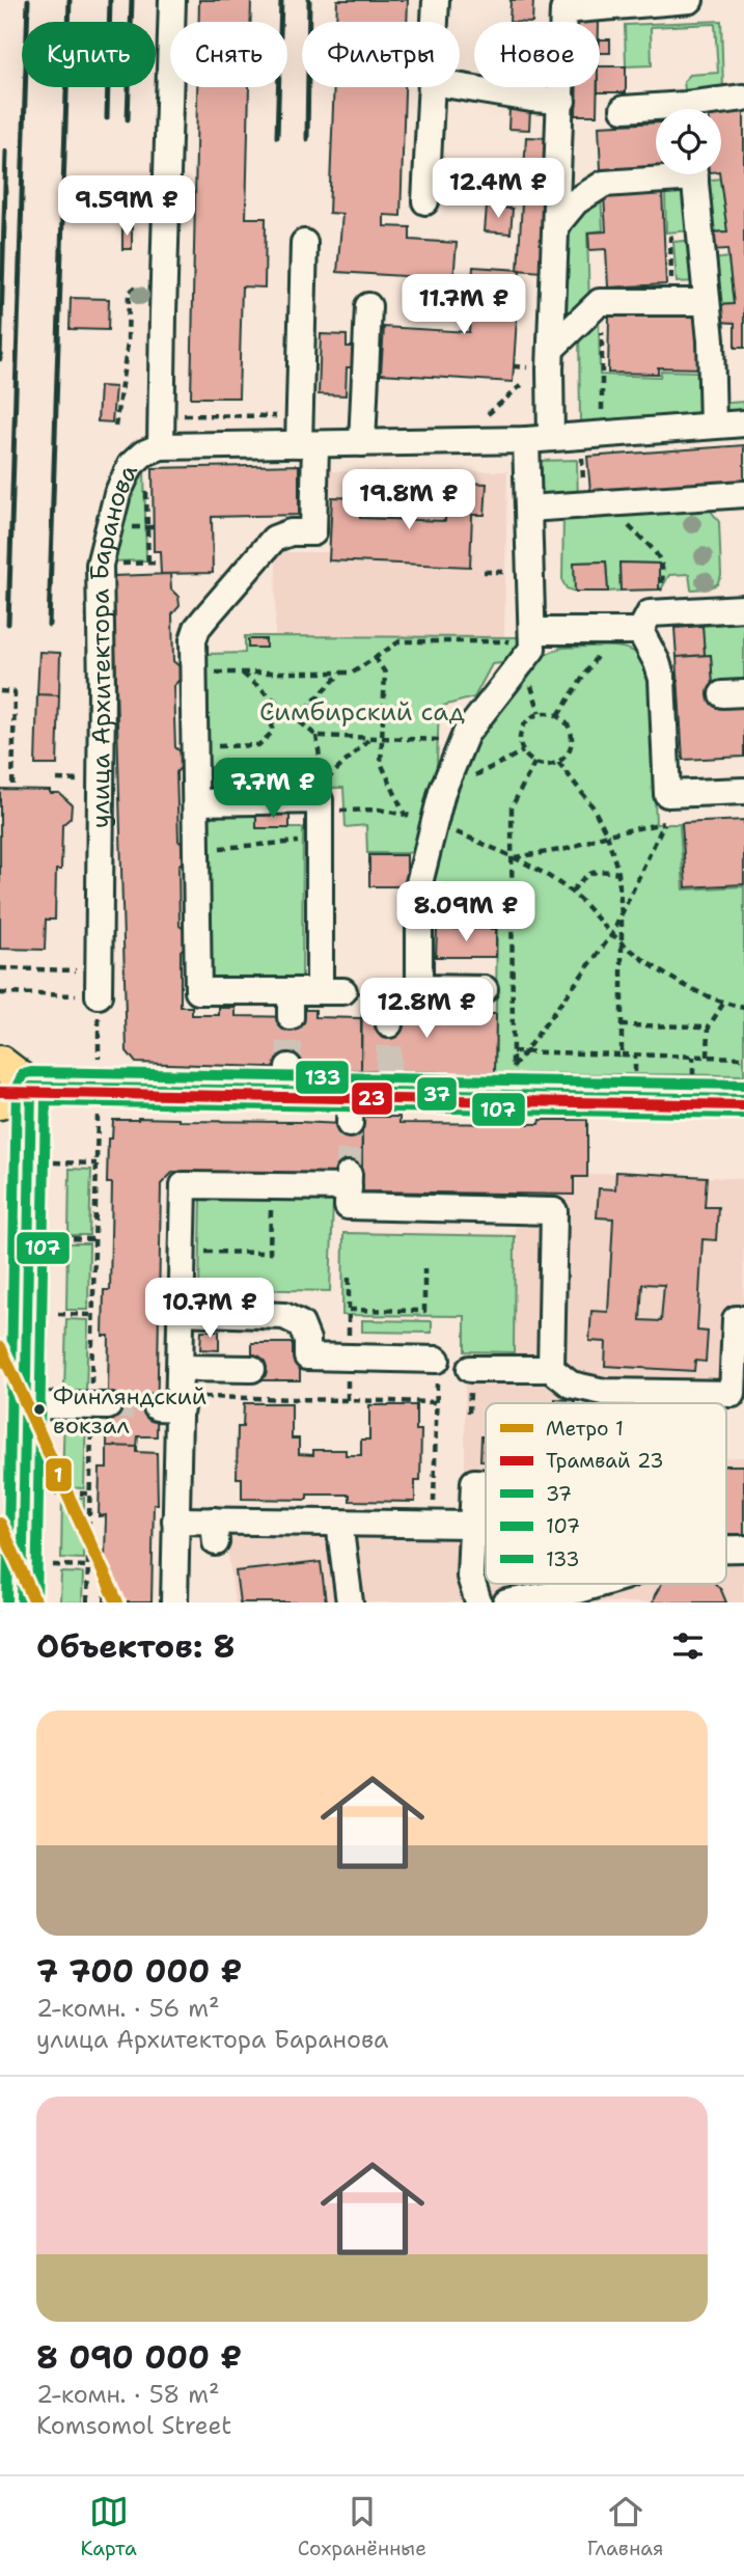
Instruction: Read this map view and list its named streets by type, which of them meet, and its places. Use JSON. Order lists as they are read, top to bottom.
{
  "streets": {
    "street": ["улица Архитектора Баранова"]
  },
  "parks": ["Симбирский сад"],
  "places": ["Финляндский вокзал"],
  "lines": [
    "transit line 133",
    "transit line 37",
    "tram line 23",
    "transit line 107",
    "metro line 1"
  ],
  "legend": [
    "Метро 1",
    "Трамвай 23",
    "37",
    "107",
    "133"
  ],
  "page": {
    "chip": [
      "Купить",
      "Снять",
      "Фильтры",
      "Новое"
    ],
    "price": [
      "12.4M ₽",
      "9.59M ₽",
      "11.7M ₽",
      "19.8M ₽",
      "7.7M ₽",
      "8.09M ₽",
      "12.8M ₽",
      "10.7M ₽"
    ],
    "heading": "Объектов: 8",
    "list": [
      {
        "name": "7 700 000 ₽",
        "note": "2-комн. · 56 m² · улица Архитектора Баранова"
      },
      {
        "name": "8 090 000 ₽",
        "note": "2-комн. · 58 m² · Komsomol Street"
      }
    ],
    "tabs": ["Карта", "Сохранённые", "Главная"]
  }
}
